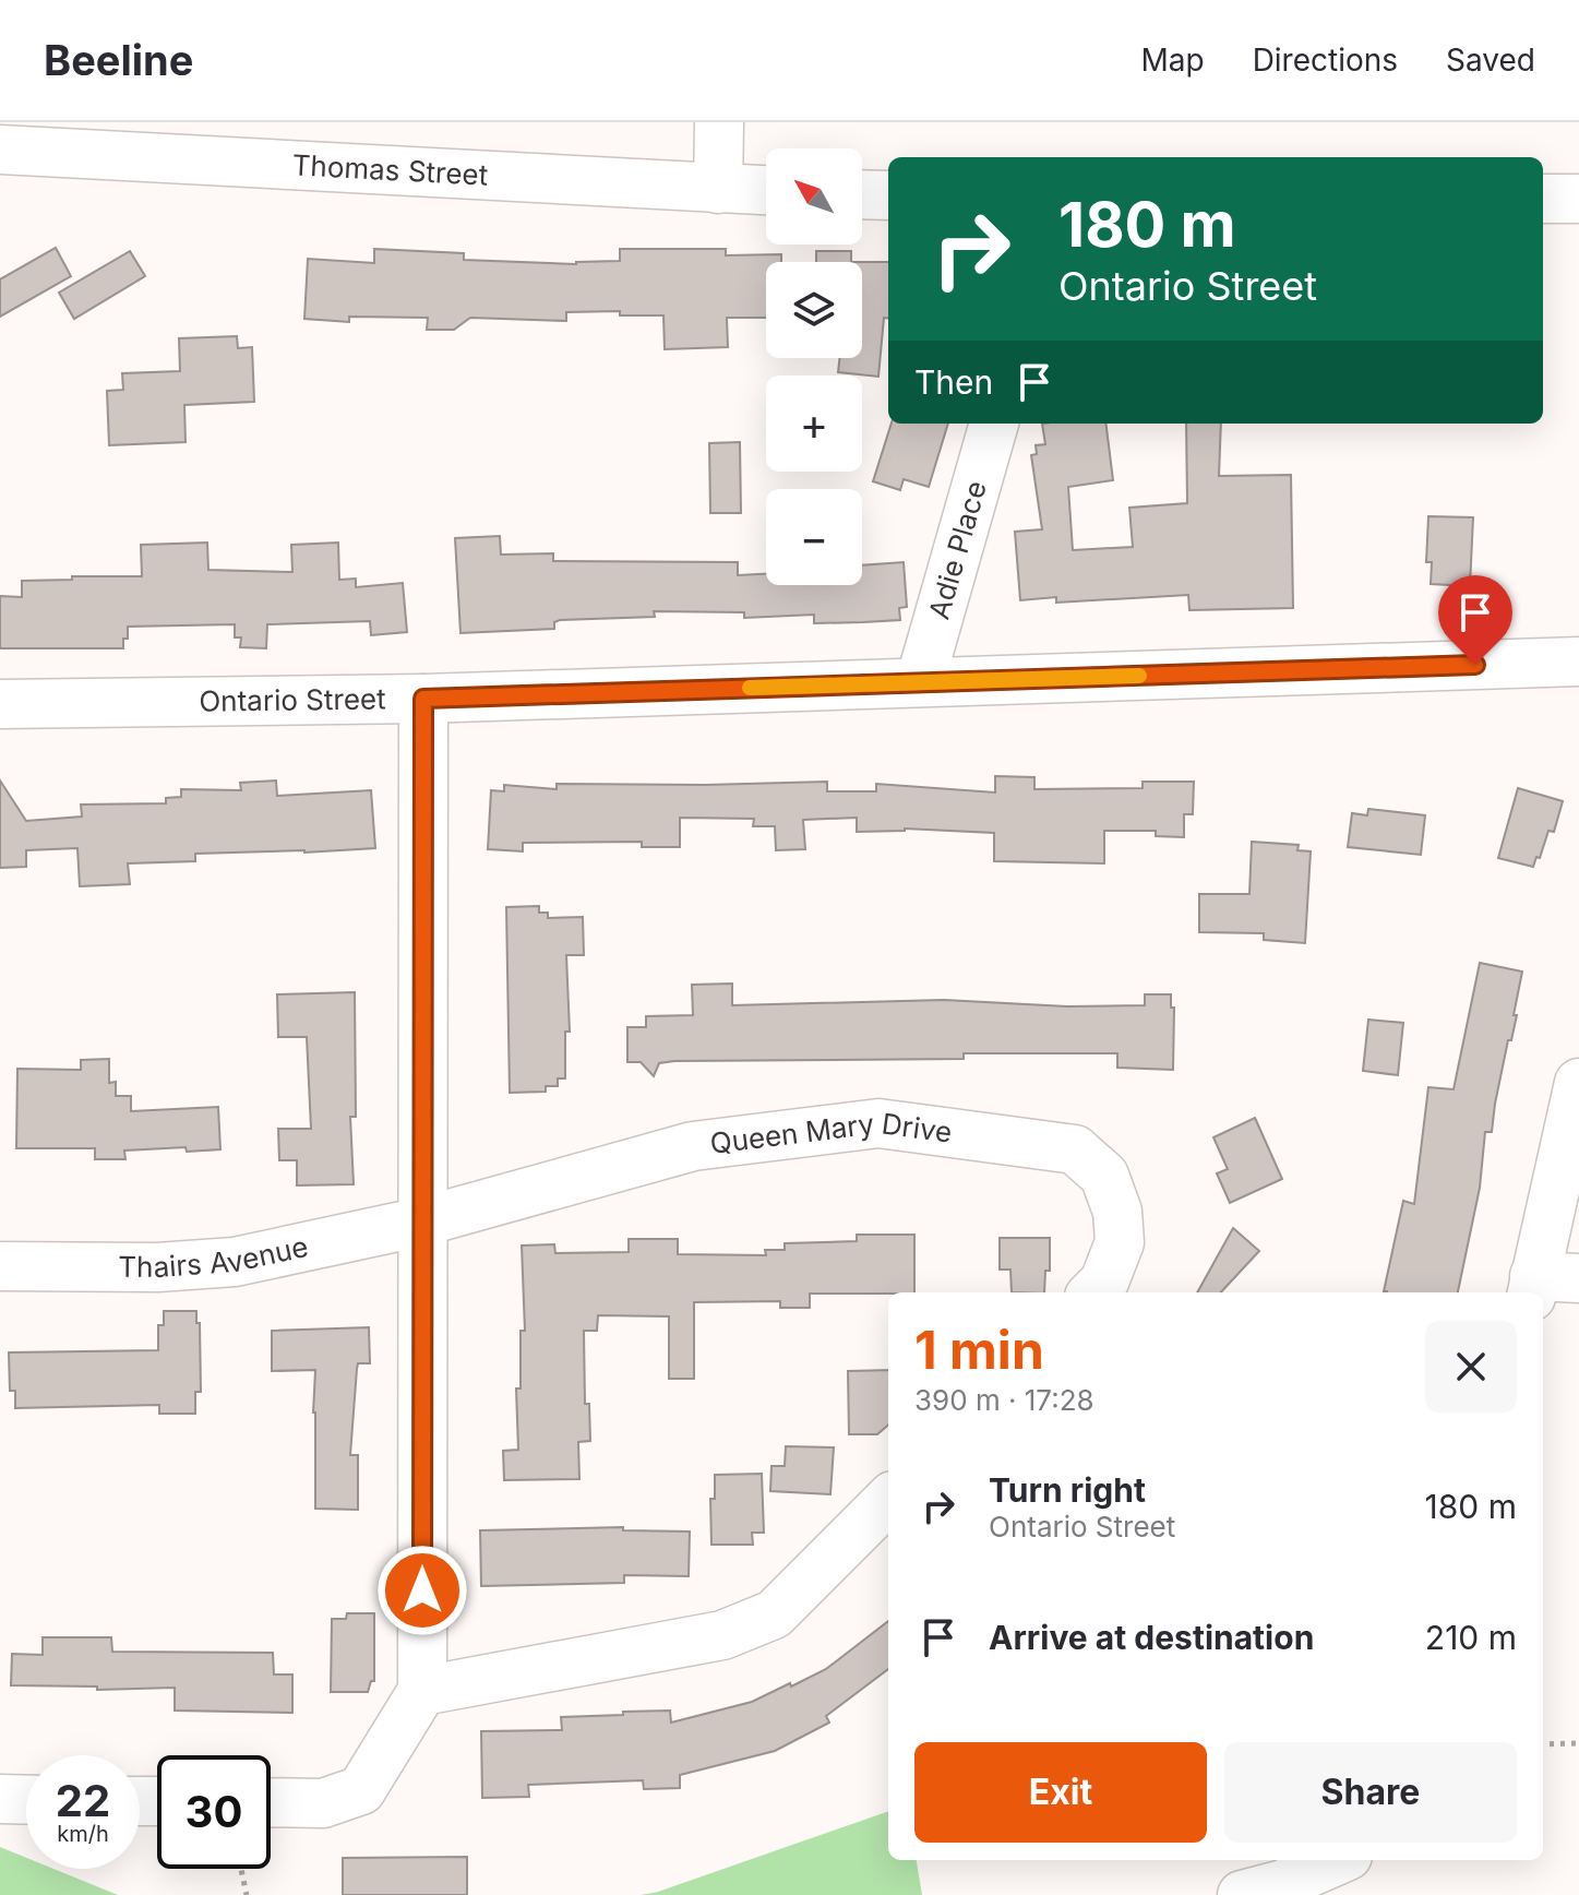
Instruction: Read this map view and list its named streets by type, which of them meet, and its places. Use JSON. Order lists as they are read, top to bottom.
{
  "streets": {
    "street": [
      "Thomas Street",
      "Adie Place",
      "Ontario Street",
      "Queen Mary Drive",
      "Thairs Avenue"
    ]
  },
  "crossings": [
    ["Adie Place", "Ontario Street"],
    ["Queen Mary Drive", "Thairs Avenue"]
  ],
  "north": "top left",
  "page": {
    "header": "Beeline",
    "nav": ["Map", "Directions", "Saved"],
    "map_buttons": ["+", "−"],
    "turn": ["180 m", "Ontario Street"],
    "then": "Then",
    "heading": ["1 min", "390 m · 17:28"],
    "list": [
      {
        "name": "Turn right",
        "note": "Ontario Street",
        "value": "180 m"
      },
      {
        "name": "Arrive at destination",
        "value": "210 m"
      }
    ],
    "buttons": ["Exit", "Share"],
    "speed": "22 km/h",
    "limit": "30"
  }
}
